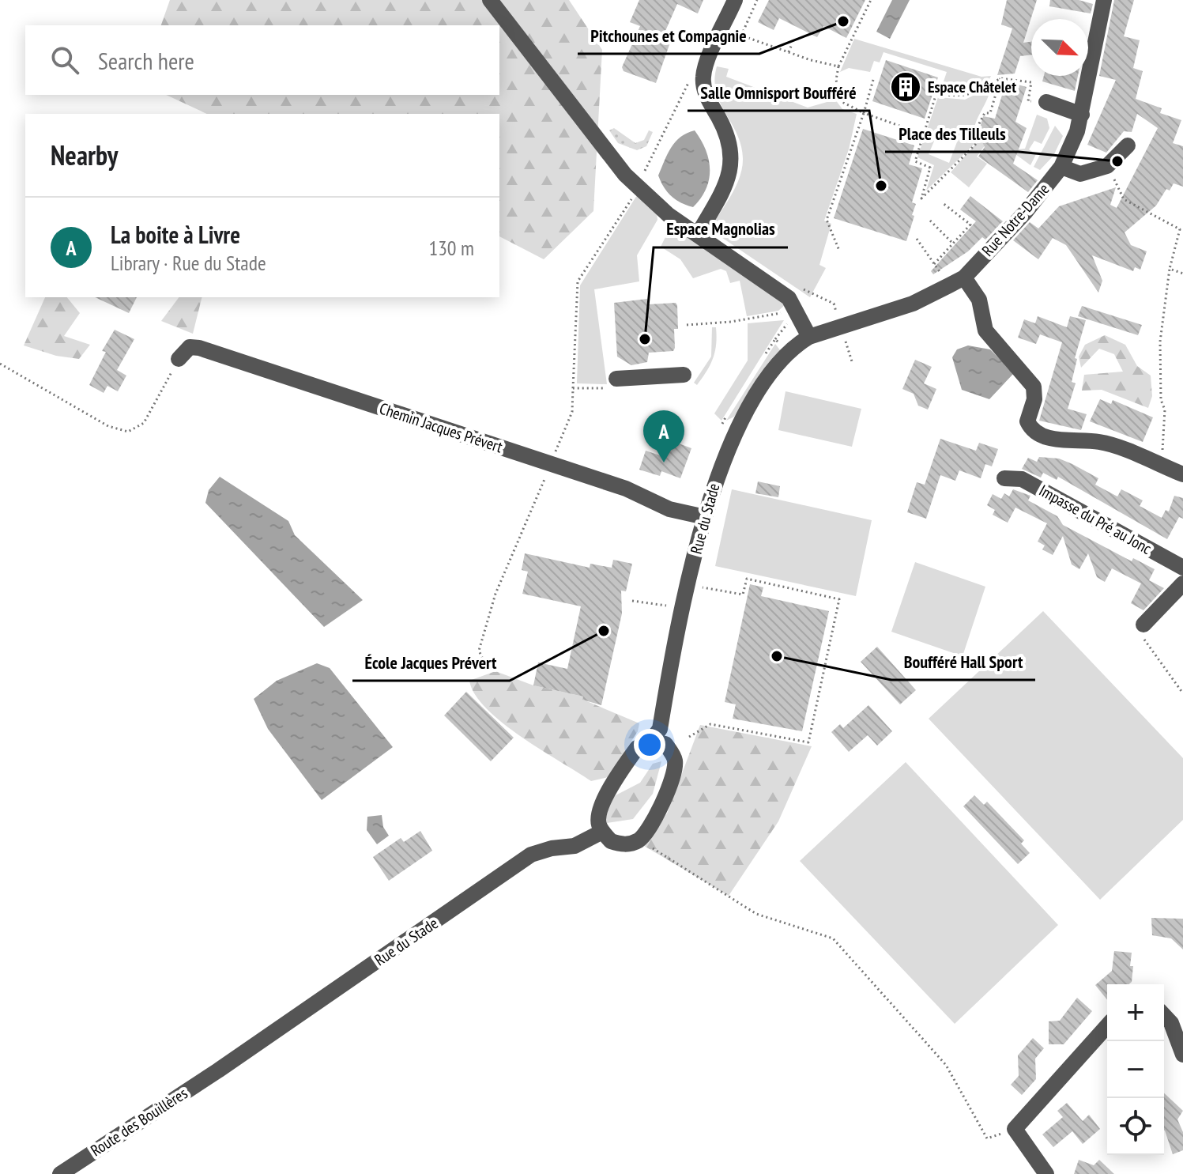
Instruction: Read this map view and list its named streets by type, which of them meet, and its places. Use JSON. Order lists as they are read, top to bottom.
{
  "streets": {
    "street": [
      "Rue Notre-Dame",
      "Chemin Jacques Prévert",
      "Rue du Stade",
      "Impasse du Pré au Jonc",
      "Route des Bouillères"
    ]
  },
  "crossings": [
    ["Rue Notre-Dame", "Rue du Stade"],
    ["Chemin Jacques Prévert", "Rue du Stade"],
    ["Rue du Stade", "Route des Bouillères"]
  ],
  "places": {
    "other": [
      "Pitchounes et Compagnie",
      "Place des Tilleuls",
      "Salle Omnisport Boufféré",
      "Espace Magnolias",
      "École Jacques Prévert",
      "Boufféré Hall Sport"
    ],
    "building": ["Espace Châtelet"]
  },
  "north": "bottom right",
  "page": {
    "search": "Search here",
    "heading": "Nearby",
    "list": [
      {
        "mark": "A",
        "name": "La boite à Livre",
        "note": "Library · Rue du Stade",
        "value": "130 m"
      }
    ],
    "pins": "A",
    "map_buttons": ["+", "−"]
  }
}
